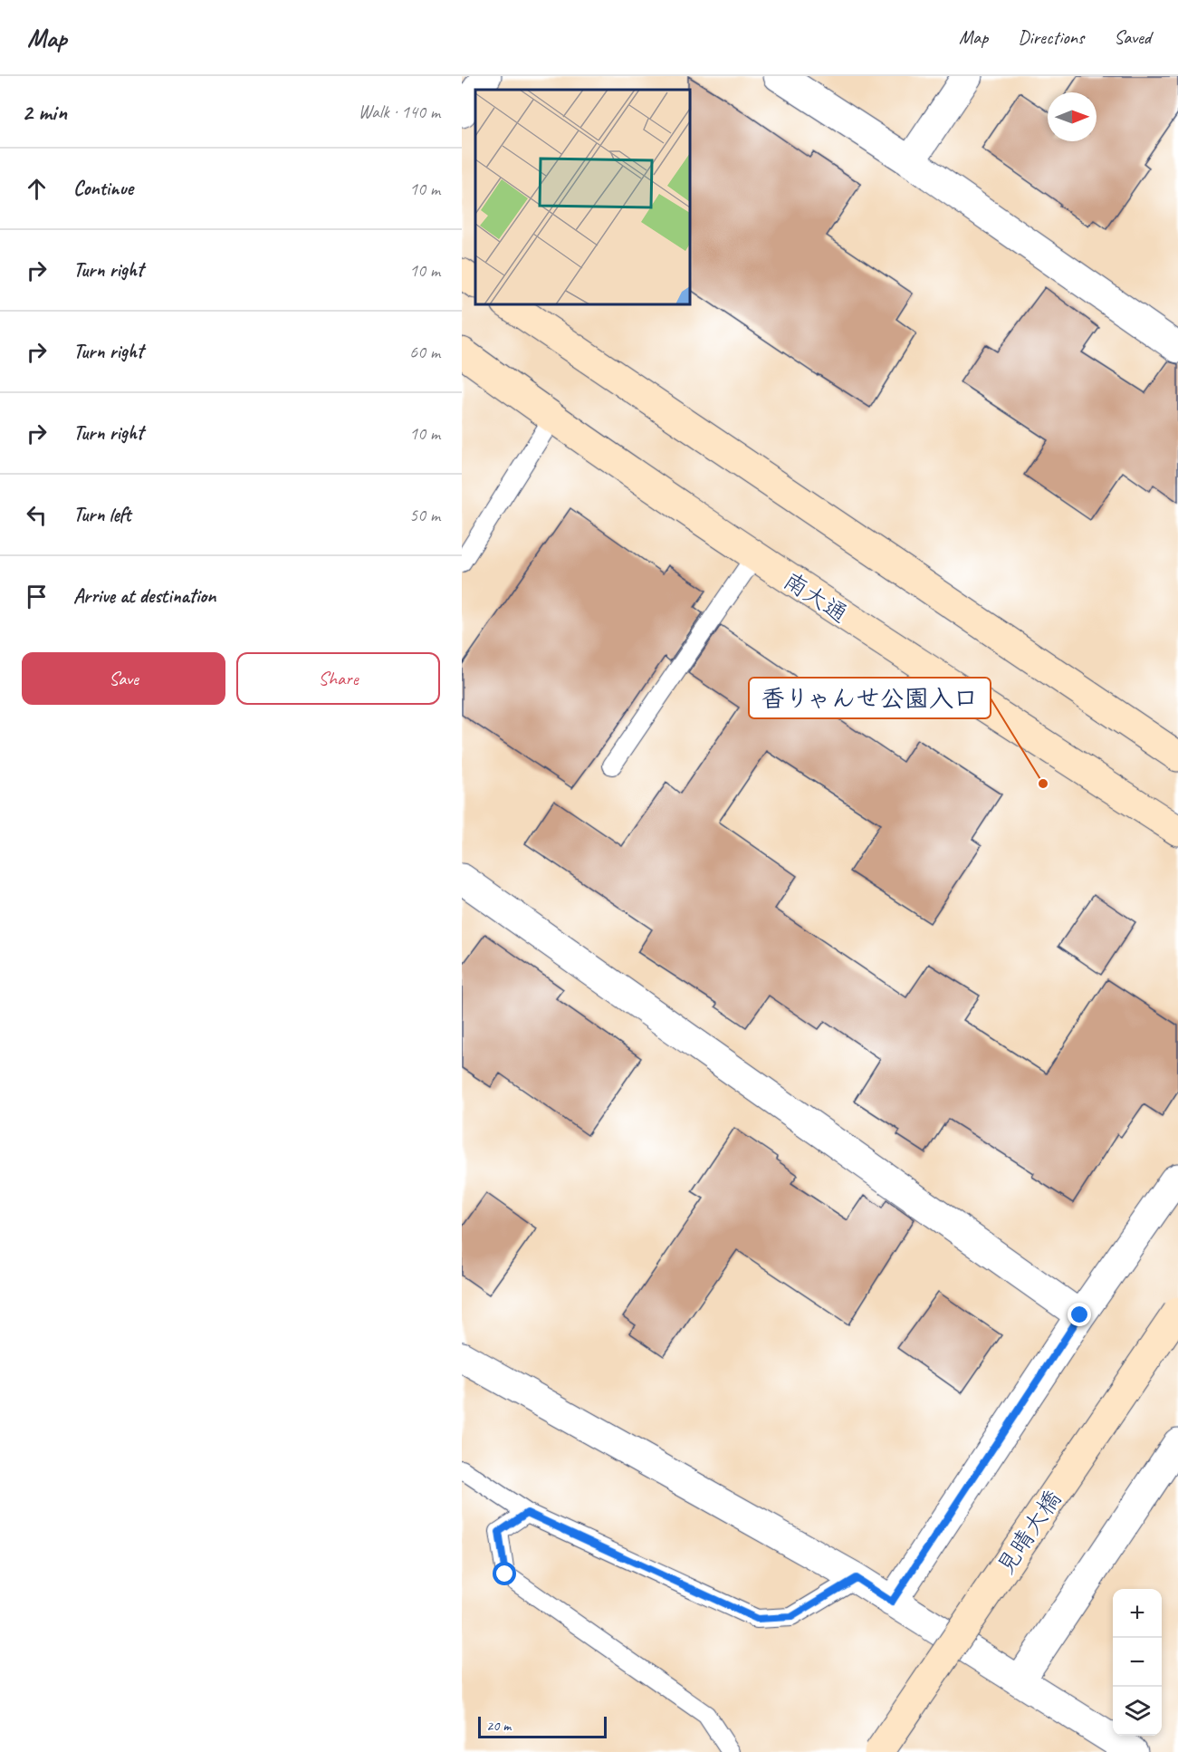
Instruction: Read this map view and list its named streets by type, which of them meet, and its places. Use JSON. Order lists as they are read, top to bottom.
{
  "streets": {
    "street": ["南大通", "見晴大橋"]
  },
  "places": ["香りゃんせ公園入口"],
  "scale_bar": "20 m",
  "north": "right",
  "page": {
    "header": "Map",
    "nav": ["Map", "Directions", "Saved"],
    "heading": ["2 min", "Walk · 140 m"],
    "list": [
      ["Continue", "10 m"],
      ["Turn right", "10 m"],
      ["Turn right", "60 m"],
      ["Turn right", "10 m"],
      ["Turn left", "50 m"],
      "Arrive at destination"
    ],
    "buttons": ["Save", "Share"],
    "map_buttons": ["+", "−"],
    "scale": "20 m"
  }
}
